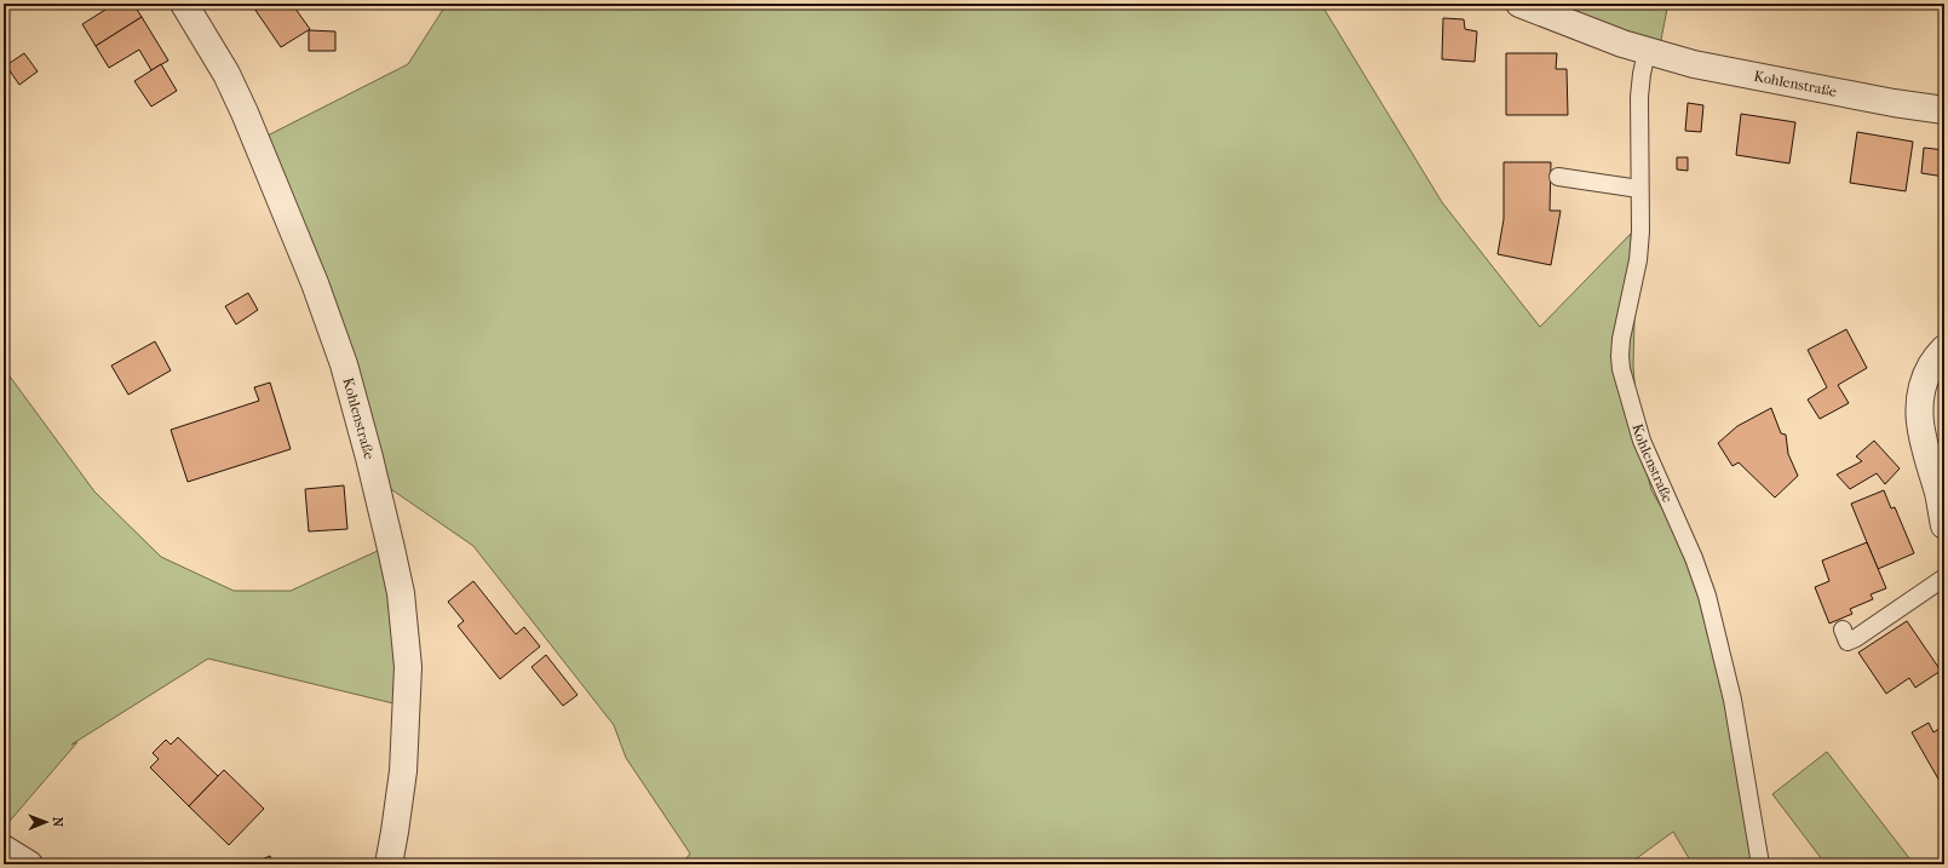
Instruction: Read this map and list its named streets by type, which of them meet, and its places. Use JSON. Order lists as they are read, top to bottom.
{
  "streets": {
    "street": ["Kohlenstraße"]
  },
  "north": "right"
}
